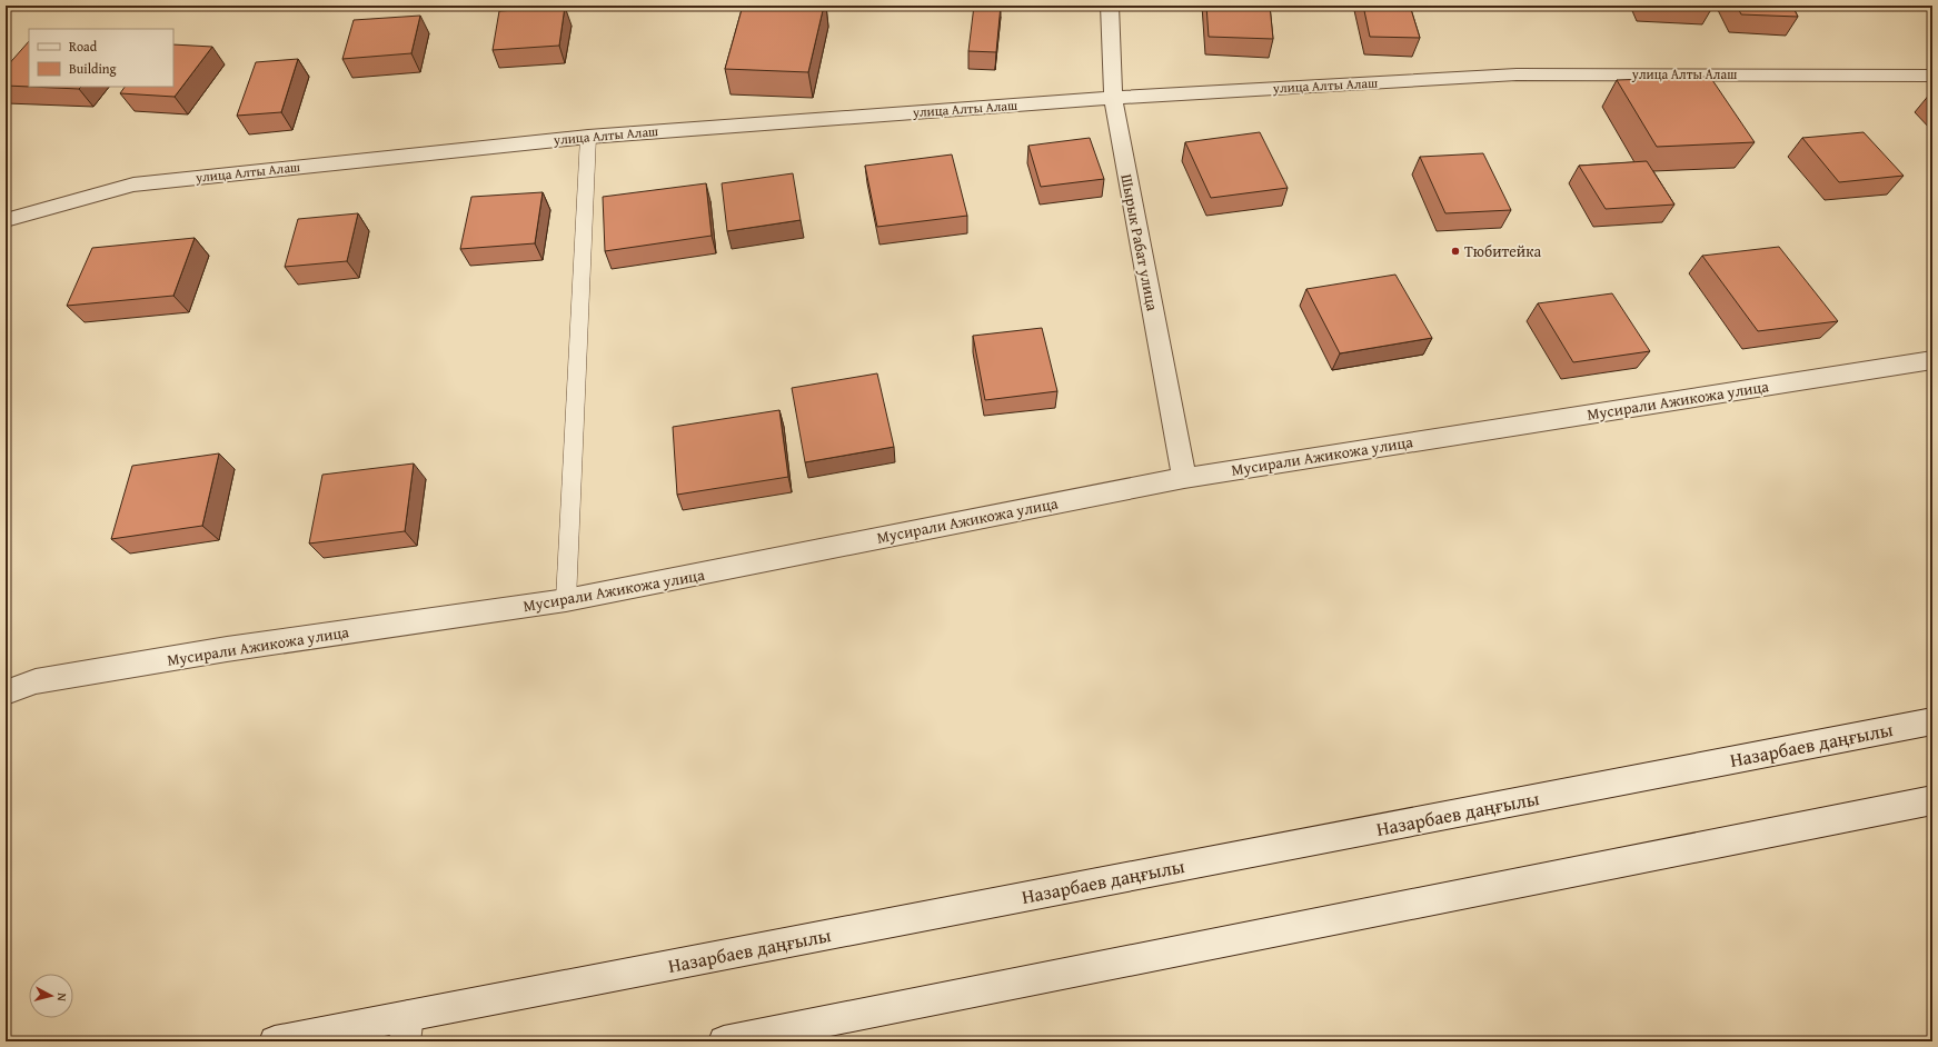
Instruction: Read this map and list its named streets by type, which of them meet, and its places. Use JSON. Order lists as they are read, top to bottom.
{
  "streets": {
    "street": [
      "улица Алты Алаш",
      "Шырык Рабат улица",
      "Мусирали Ажикожа улица",
      "Назарбаев даңғылы"
    ]
  },
  "crossings": [
    ["улица Алты Алаш", "Шырык Рабат улица"],
    ["Шырык Рабат улица", "Мусирали Ажикожа улица"]
  ],
  "places": ["Тюбитейка"],
  "legend": ["Road", "Building"],
  "north": "right"
}
